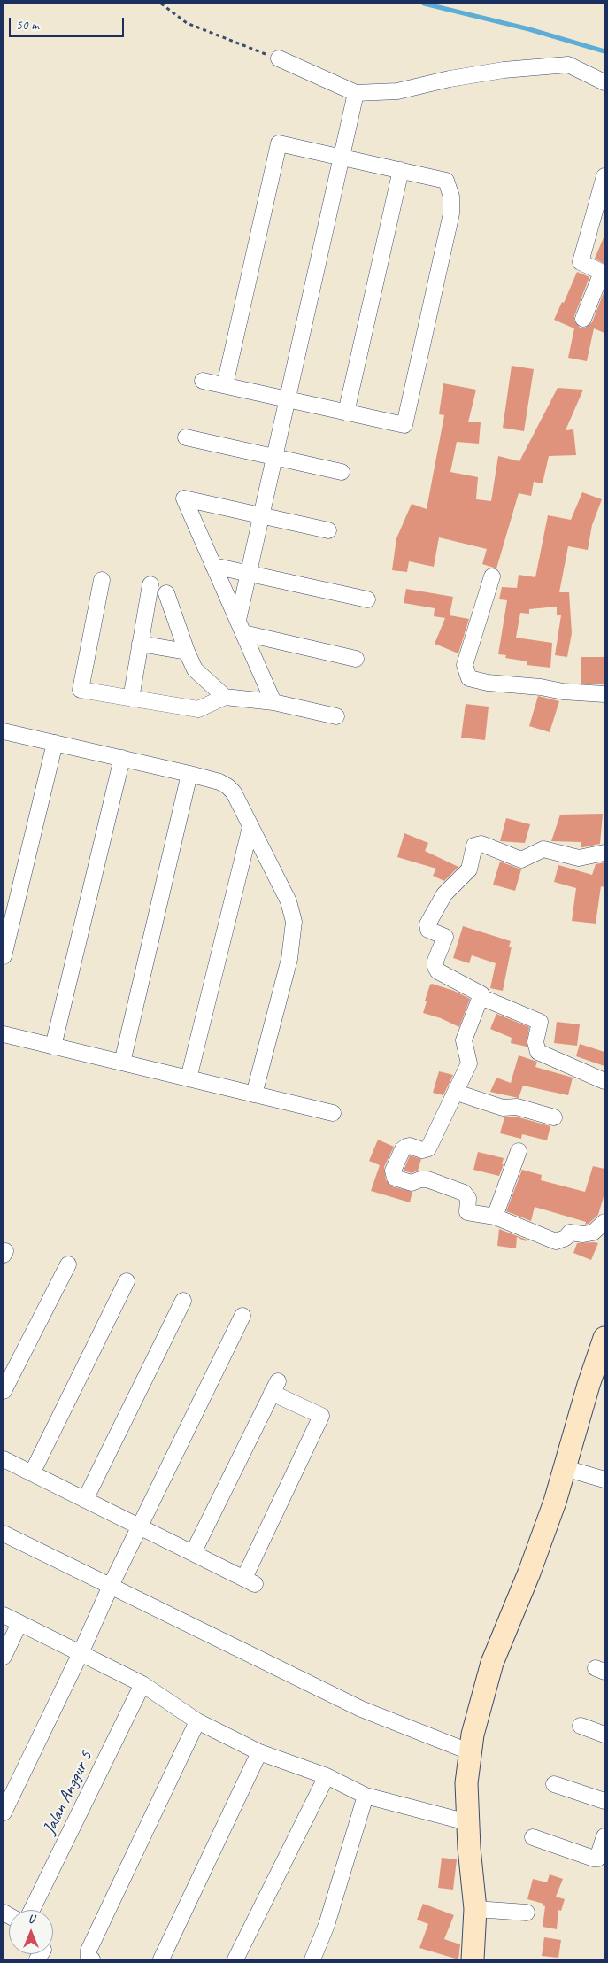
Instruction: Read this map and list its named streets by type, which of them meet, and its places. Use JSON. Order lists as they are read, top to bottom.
{
  "streets": {
    "street": ["Jalan Anggur 5"]
  },
  "scale_bar": "50 m",
  "north": "top"
}
